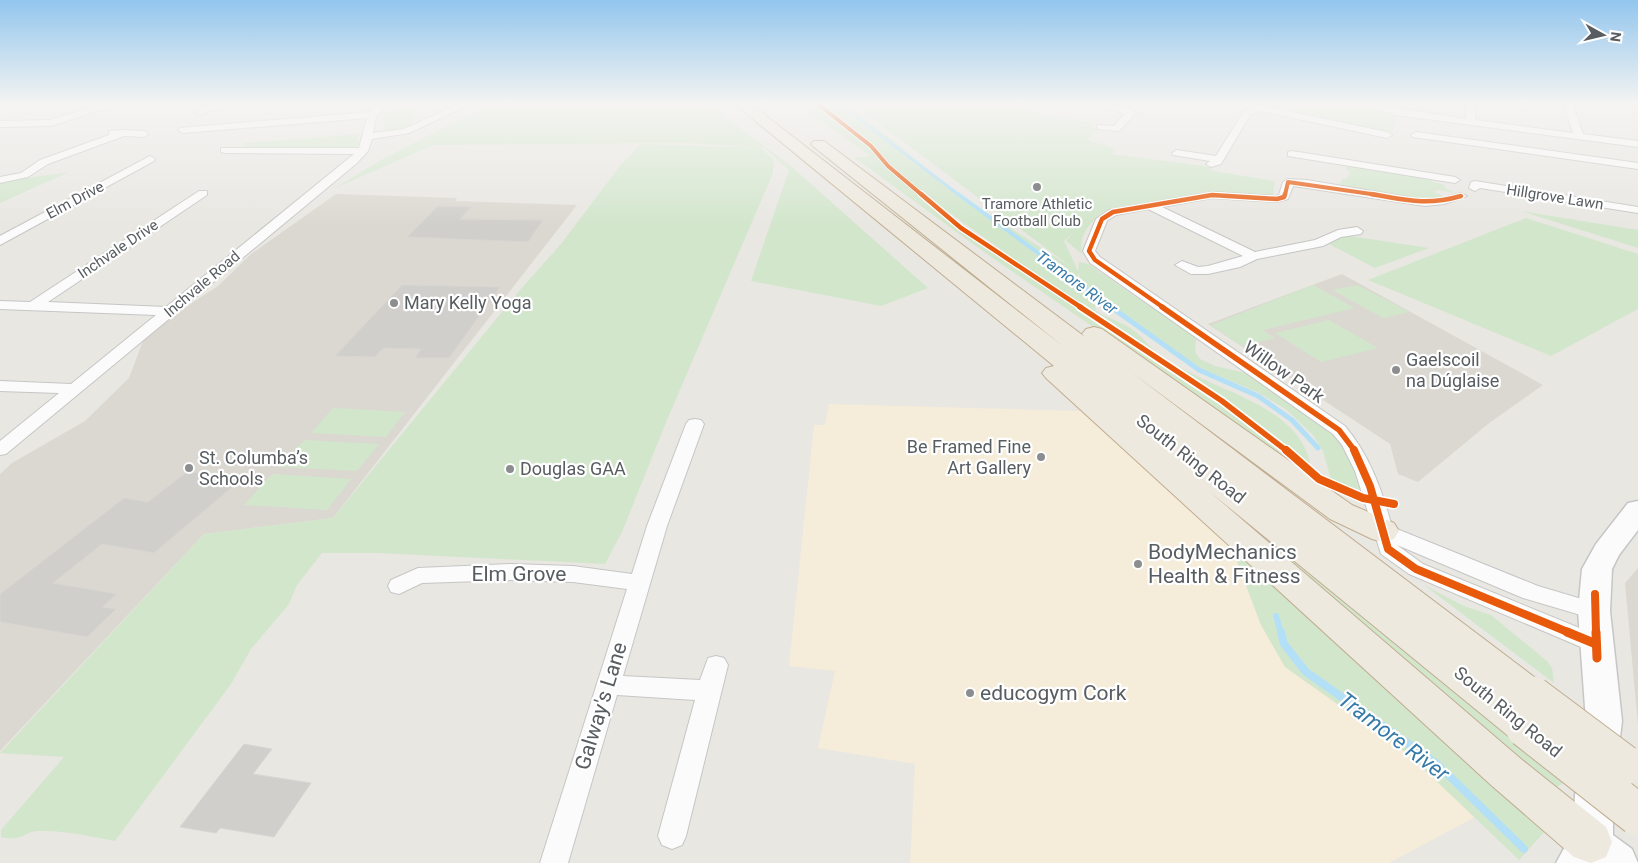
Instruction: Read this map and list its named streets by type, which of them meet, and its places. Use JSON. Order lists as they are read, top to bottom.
{
  "streets": {
    "highway": ["South Ring Road"],
    "street": [
      "Hillgrove Lawn",
      "Elm Drive",
      "Inchvale Drive",
      "Inchvale Road",
      "Willow Park",
      "Elm Grove",
      "Galway's Lane"
    ]
  },
  "crossings": [
    ["Inchvale Drive", "Inchvale Road"],
    ["Elm Grove", "Galway's Lane"]
  ],
  "water": ["Tramore River"],
  "places": [
    "Tramore Athletic Football Club",
    "Mary Kelly Yoga",
    "Gaelscoil na Dúglaise",
    "Be Framed Fine Art Gallery",
    "St. Columba’s Schools",
    "Douglas GAA",
    "BodyMechanics Health & Fitness",
    "educogym Cork"
  ],
  "north": "right"
}
